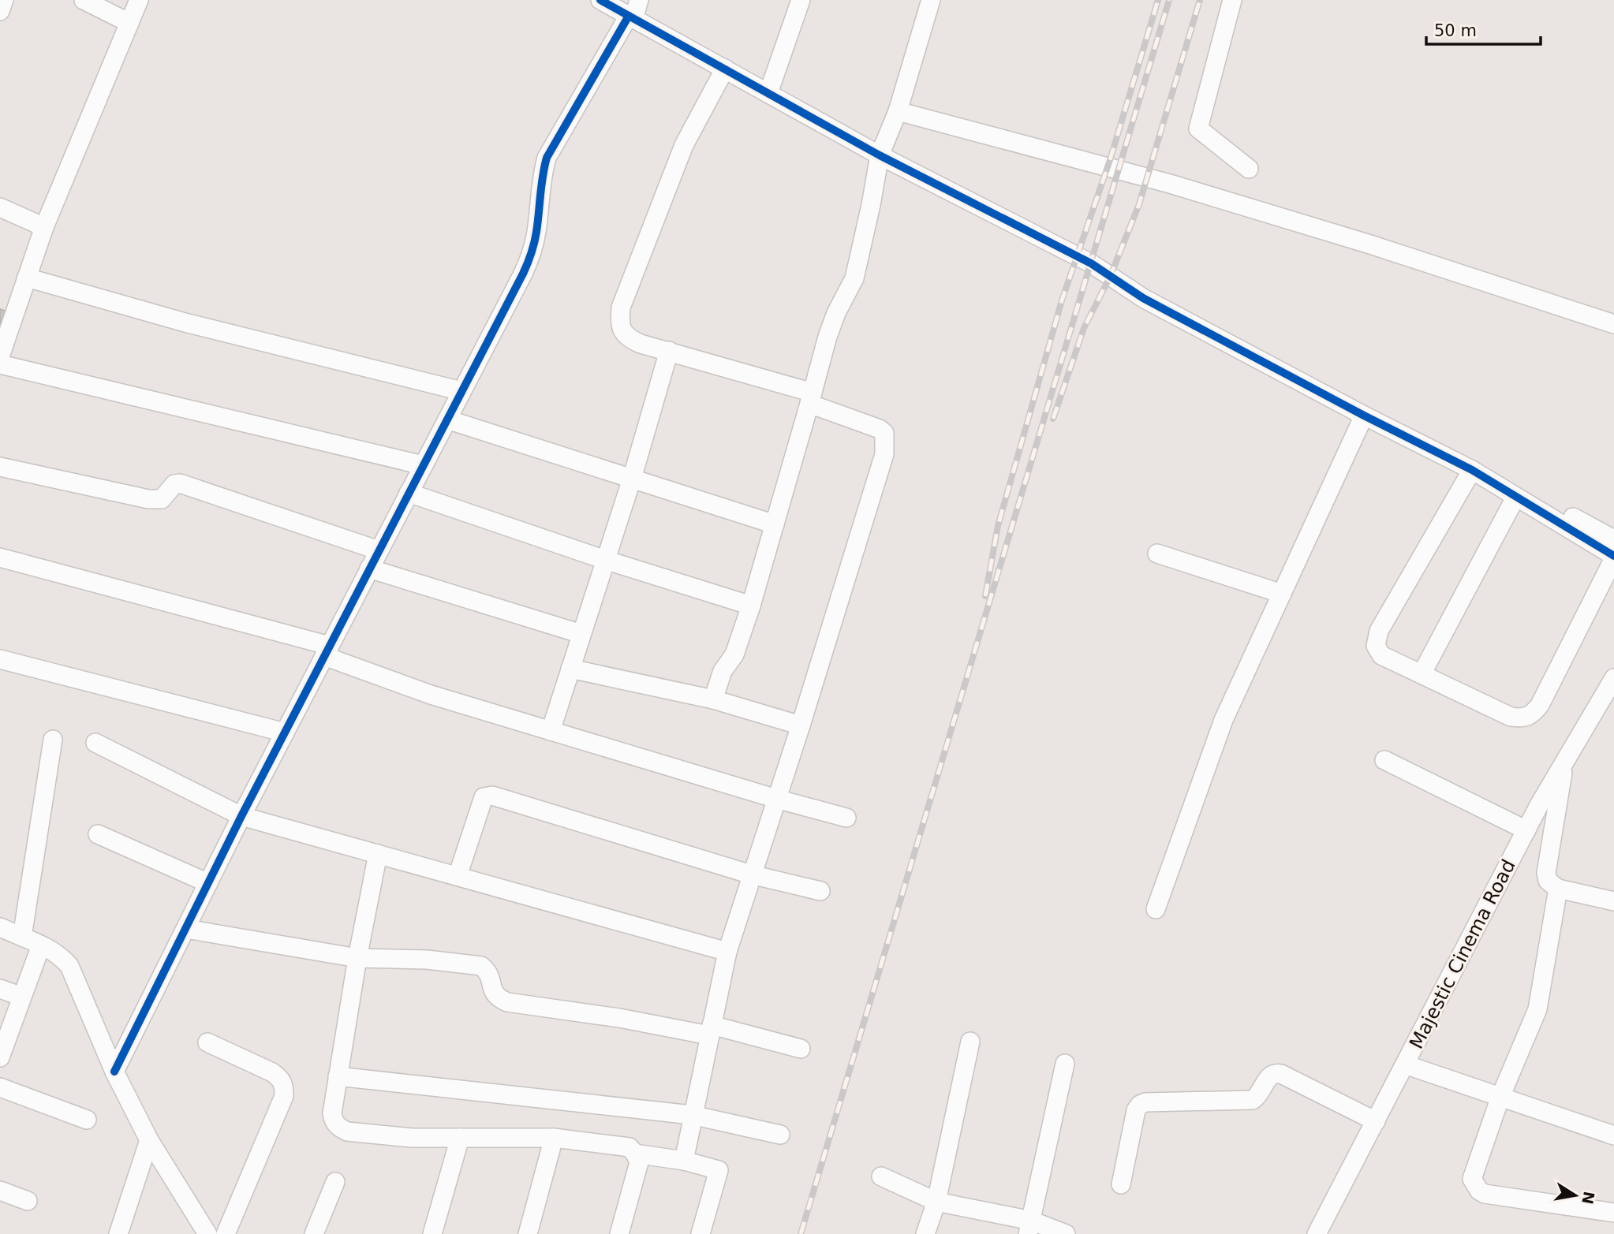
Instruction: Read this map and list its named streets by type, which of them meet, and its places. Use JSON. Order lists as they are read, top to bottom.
{
  "streets": {
    "street": ["Majestic Cinema Road"]
  },
  "scale_bar": "50 m",
  "north": "right"
}
